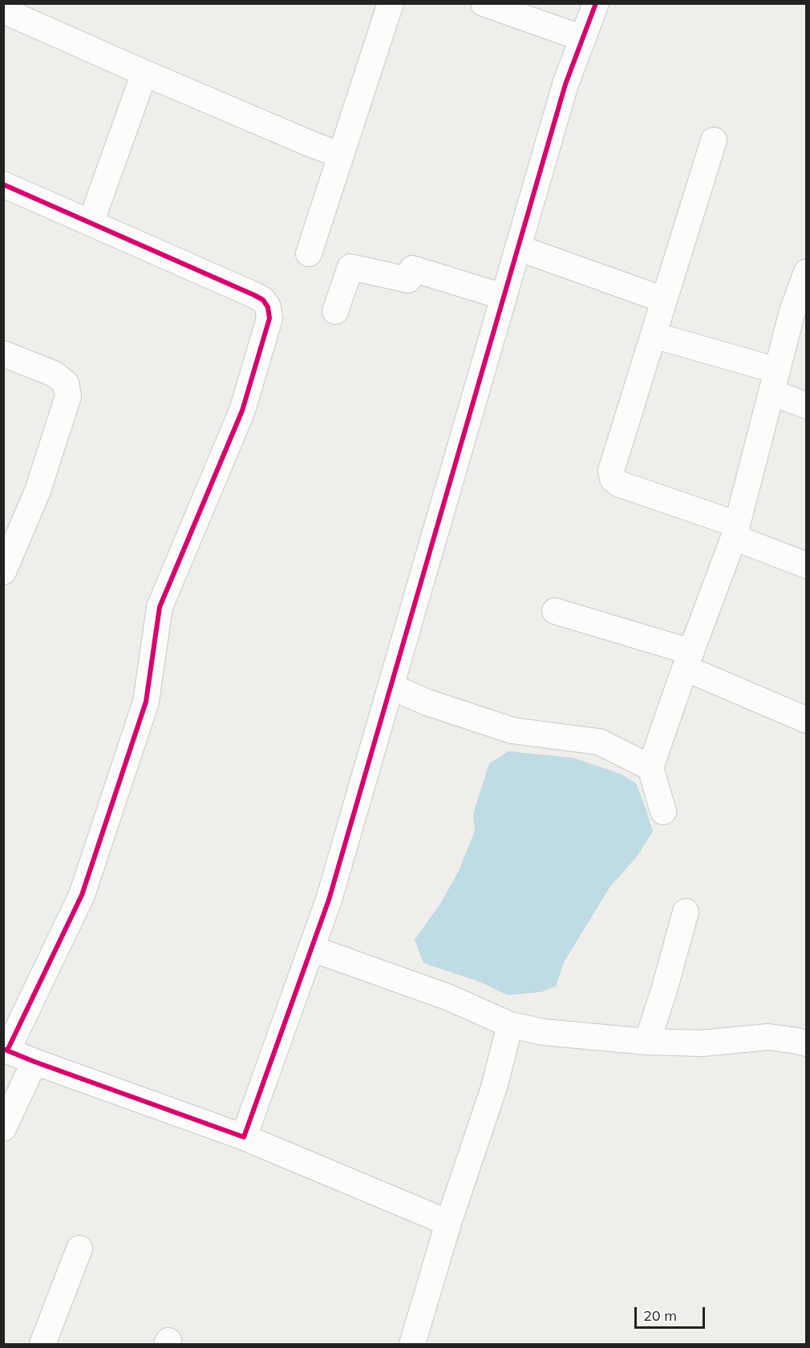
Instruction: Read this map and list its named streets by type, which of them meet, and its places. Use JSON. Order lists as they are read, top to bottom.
{
  "scale_bar": "20 m"
}
